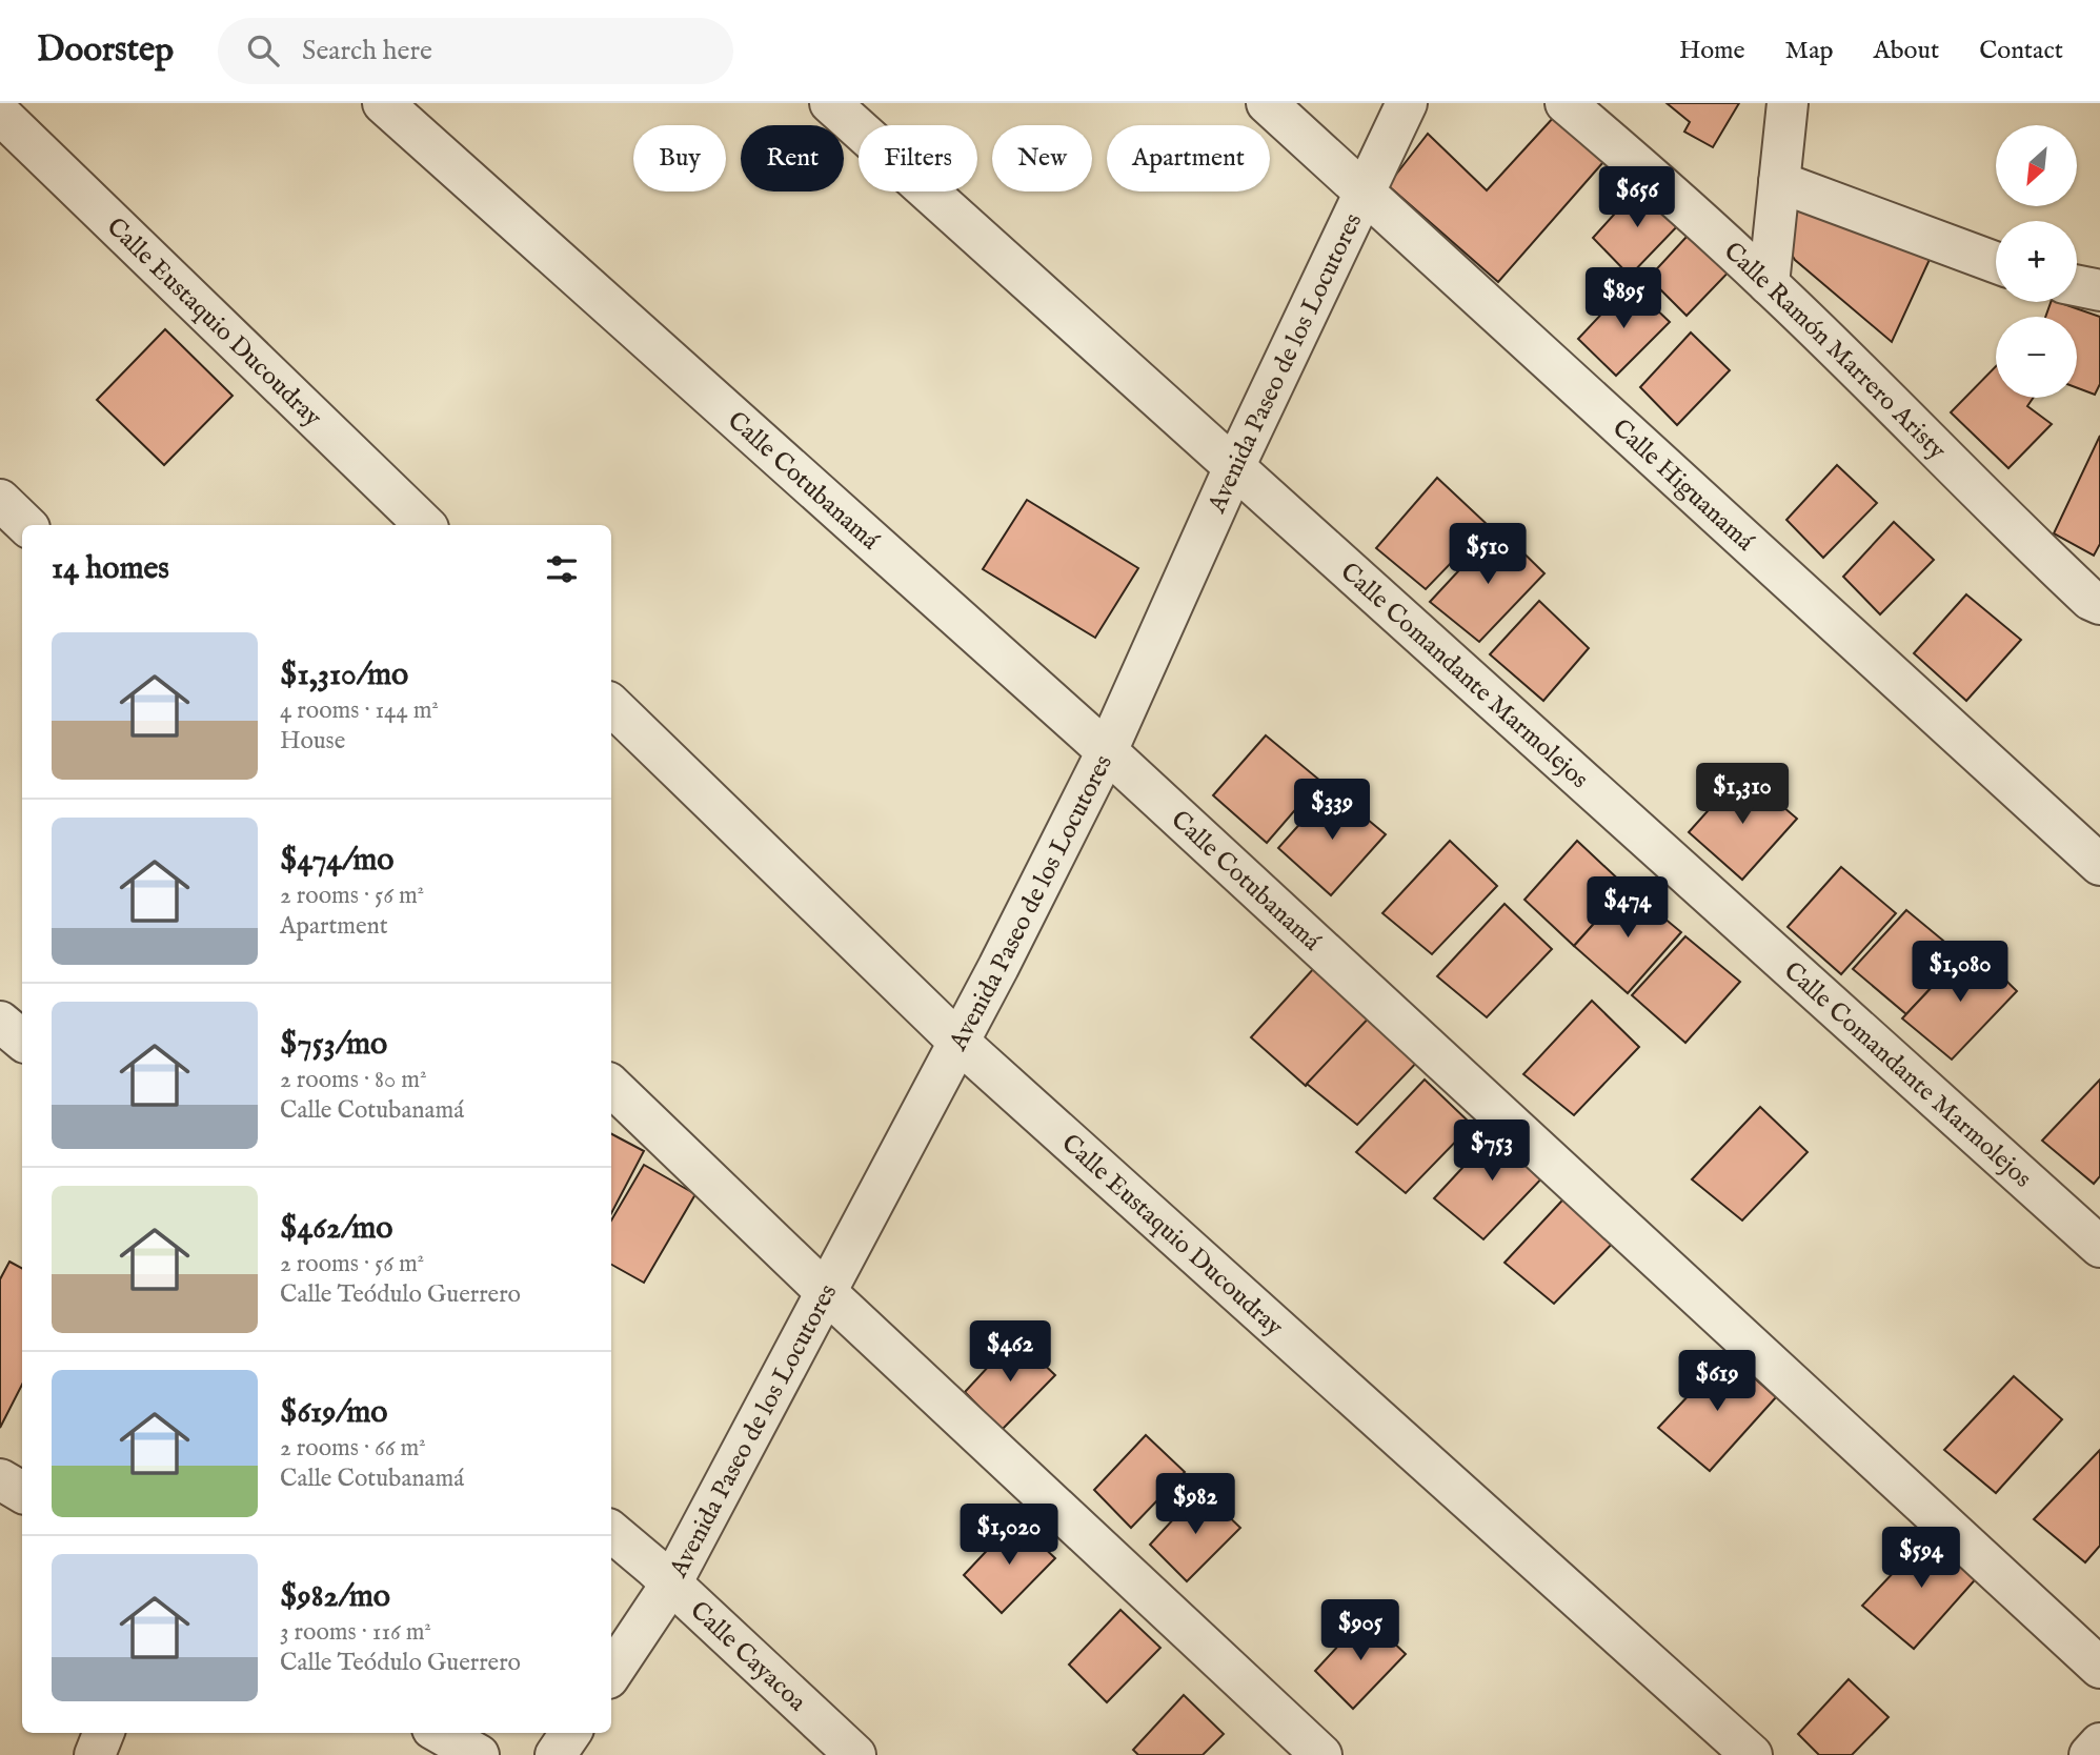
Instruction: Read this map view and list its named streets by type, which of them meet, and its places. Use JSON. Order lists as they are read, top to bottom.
{
  "streets": {
    "street": [
      "Calle Eustaquio Ducoudray",
      "Calle Ramón Marrero Aristy",
      "Avenida Paseo de los Locutores",
      "Calle Cotubanamá",
      "Calle Higuanamá",
      "Calle Comandante Marmolejos",
      "Calle Cayacoa"
    ]
  },
  "crossings": [
    ["Calle Eustaquio Ducoudray", "Avenida Paseo de los Locutores"],
    ["Avenida Paseo de los Locutores", "Calle Cotubanamá"],
    ["Avenida Paseo de los Locutores", "Calle Higuanamá"],
    ["Avenida Paseo de los Locutores", "Calle Comandante Marmolejos"],
    ["Avenida Paseo de los Locutores", "Calle Cayacoa"]
  ],
  "north": "bottom left",
  "page": {
    "header": "Doorstep",
    "search": "Search here",
    "nav": [
      "Home",
      "Map",
      "About",
      "Contact"
    ],
    "map_buttons": ["+", "−"],
    "chip": [
      "Buy",
      "Rent",
      "Filters",
      "New",
      "Apartment"
    ],
    "price": [
      "$656",
      "$895",
      "$510",
      "$1,310",
      "$339",
      "$474",
      "$1,080",
      "$753",
      "$462",
      "$619",
      "$982",
      "$1,020",
      "$594",
      "$905"
    ],
    "heading": "14 homes",
    "list": [
      {
        "name": "$1,310/mo",
        "note": "4 rooms · 144 m² · House"
      },
      {
        "name": "$474/mo",
        "note": "2 rooms · 56 m² · Apartment"
      },
      {
        "name": "$753/mo",
        "note": "2 rooms · 80 m² · Calle Cotubanamá"
      },
      {
        "name": "$462/mo",
        "note": "2 rooms · 56 m² · Calle Teódulo Guerrero"
      },
      {
        "name": "$619/mo",
        "note": "2 rooms · 66 m² · Calle Cotubanamá"
      },
      {
        "name": "$982/mo",
        "note": "3 rooms · 116 m² · Calle Teódulo Guerrero"
      }
    ]
  }
}
